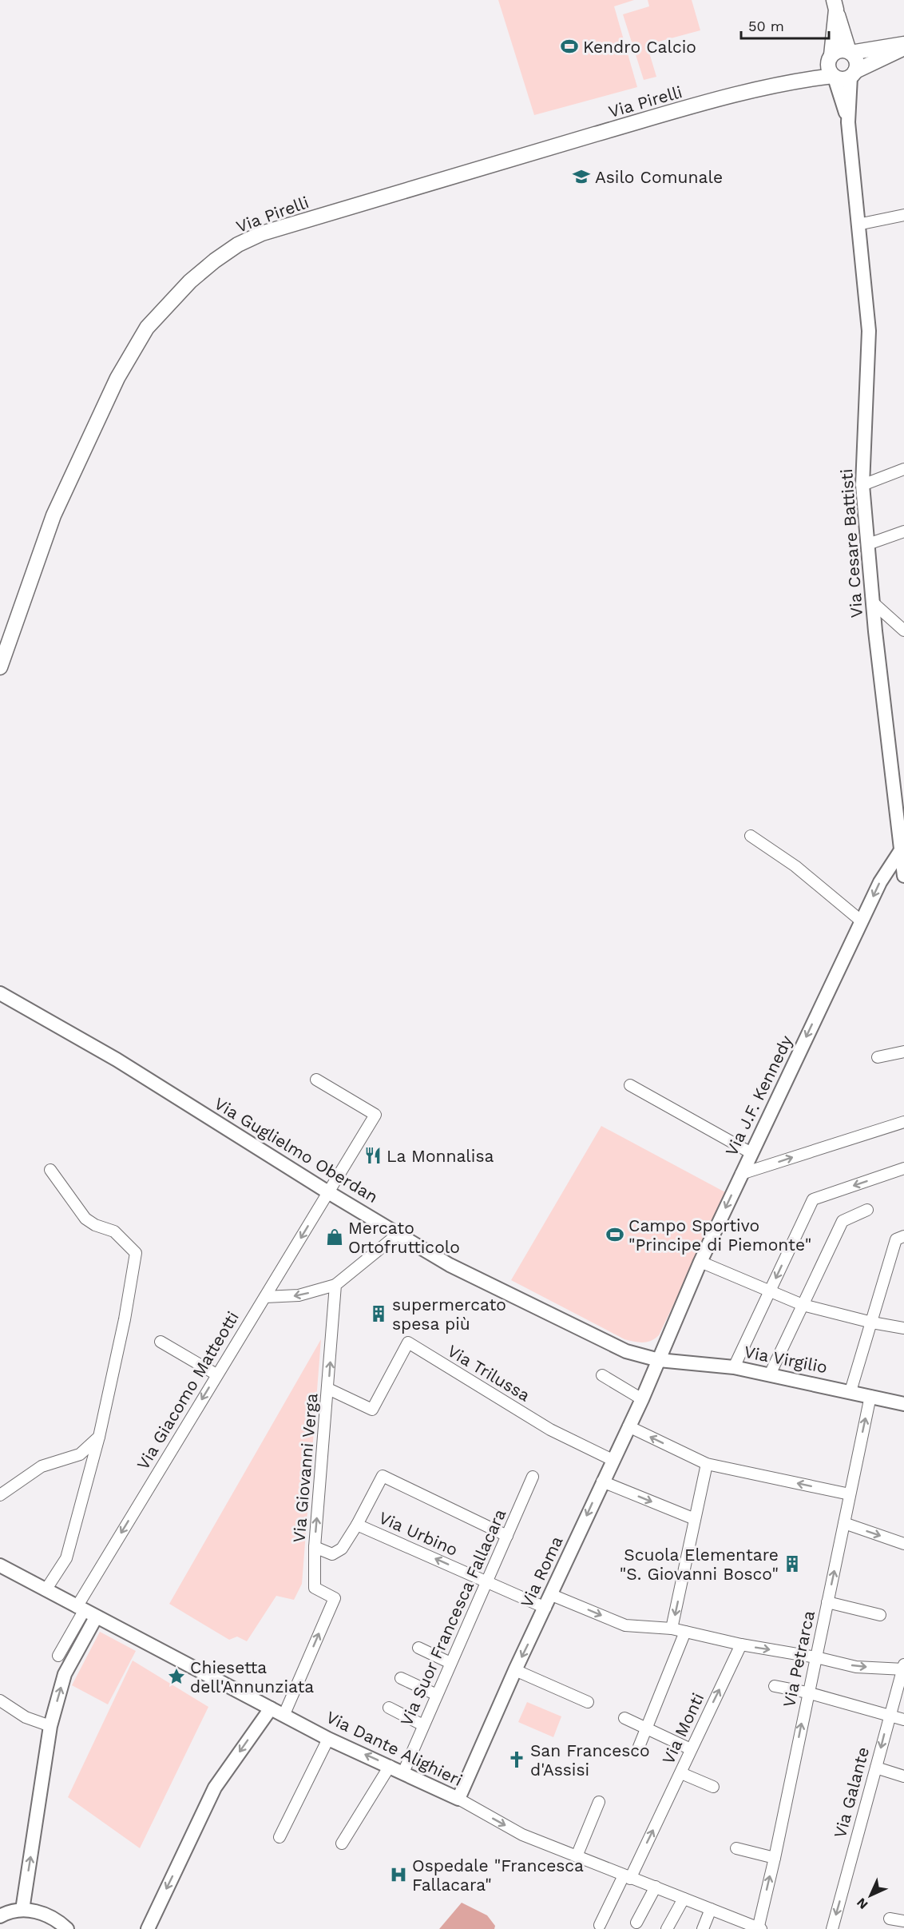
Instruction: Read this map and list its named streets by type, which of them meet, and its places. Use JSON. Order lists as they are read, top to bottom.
{
  "streets": {
    "main road": ["Via Pirelli"],
    "street": [
      "Via Cesare Battisti",
      "Via J.F. Kennedy",
      "Via Guglielmo Oberdan",
      "Via Virgilio",
      "Via Trilussa",
      "Via Giacomo Matteotti",
      "Via Giovanni Verga",
      "Via Urbino",
      "Via Roma",
      "Via Suor Francesca Fallacara",
      "Via Petrarca",
      "Via Monti",
      "Via Dante Alighieri",
      "Via Galante"
    ]
  },
  "crossings": [
    ["Via Pirelli", "Via Cesare Battisti"],
    ["Via Cesare Battisti", "Via J.F. Kennedy"],
    ["Via J.F. Kennedy", "Via Guglielmo Oberdan"],
    ["Via J.F. Kennedy", "Via Virgilio"],
    ["Via J.F. Kennedy", "Via Roma"],
    ["Via Guglielmo Oberdan", "Via Virgilio"],
    ["Via Guglielmo Oberdan", "Via Giacomo Matteotti"],
    ["Via Guglielmo Oberdan", "Via Roma"],
    ["Via Virgilio", "Via Roma"],
    ["Via Virgilio", "Via Petrarca"],
    ["Via Trilussa", "Via Giovanni Verga"],
    ["Via Trilussa", "Via Roma"],
    ["Via Giacomo Matteotti", "Via Dante Alighieri"],
    ["Via Giovanni Verga", "Via Urbino"],
    ["Via Giovanni Verga", "Via Dante Alighieri"],
    ["Via Urbino", "Via Roma"],
    ["Via Urbino", "Via Suor Francesca Fallacara"],
    ["Via Roma", "Via Dante Alighieri"],
    ["Via Suor Francesca Fallacara", "Via Dante Alighieri"],
    ["Via Petrarca", "Via Dante Alighieri"],
    ["Via Monti", "Via Dante Alighieri"]
  ],
  "one_way": [
    "Via J.F. Kennedy",
    "Via Giovanni Verga",
    "Via Urbino",
    "Via Petrarca",
    "Via Galante"
  ],
  "places": {
    "sports": ["Kendro Calcio", "Campo Sportivo \"Principe di Piemonte\""],
    "school or university": ["Asilo Comunale"],
    "restaurant": ["La Monnalisa"],
    "shop": ["Mercato Ortofrutticolo"],
    "building": ["supermercato spesa più", "Scuola Elementare \"S. Giovanni Bosco\""],
    "place": ["Chiesetta dell'Annunziata"],
    "church": ["San Francesco d'Assisi"],
    "hospital": ["Ospedale \"Francesca Fallacara\""]
  },
  "scale_bar": "50 m",
  "north": "bottom left"
}
